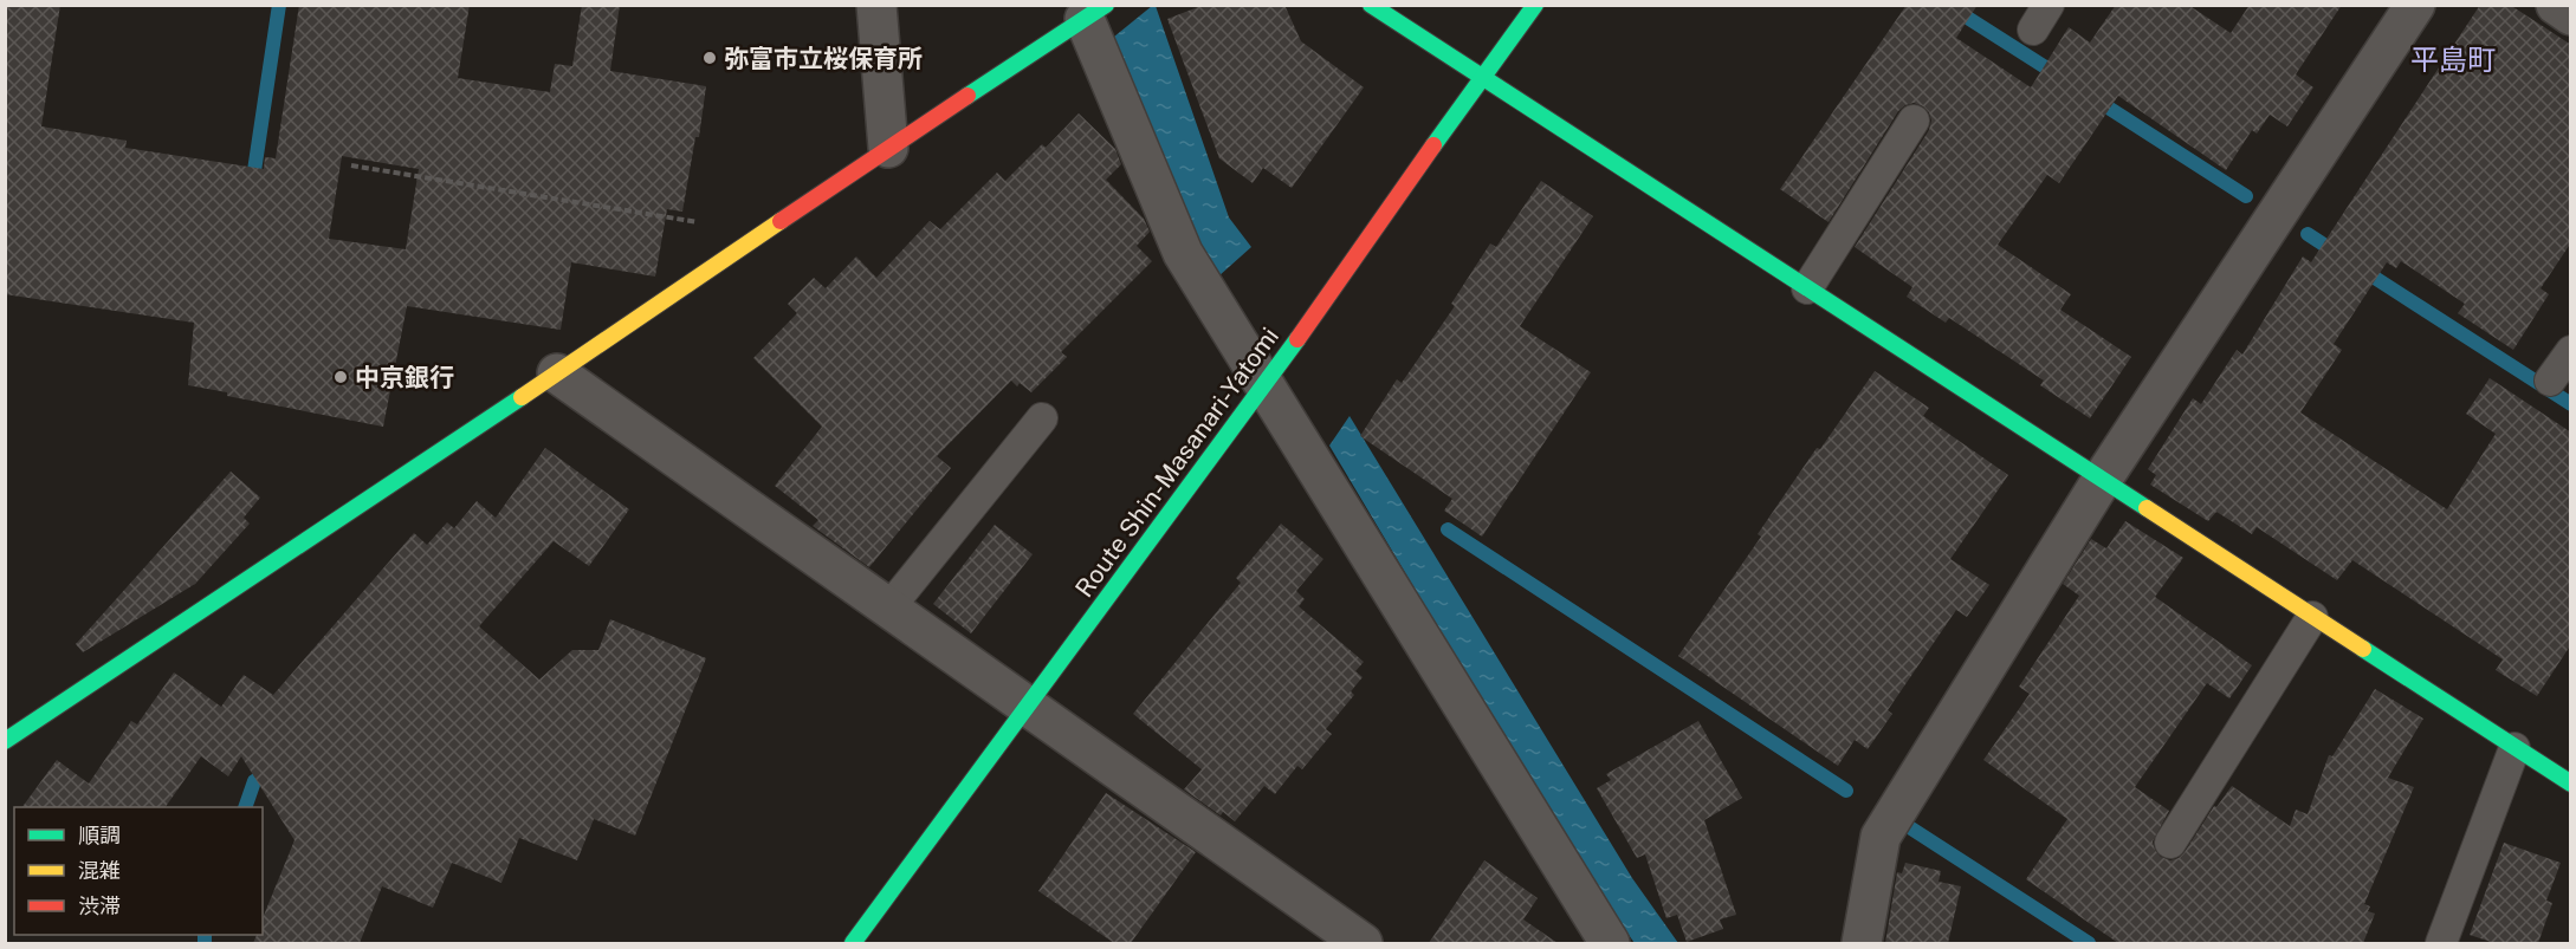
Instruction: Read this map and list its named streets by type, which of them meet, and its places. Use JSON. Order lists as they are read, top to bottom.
{
  "streets": {
    "street": ["Route Shin-Masanari-Yatomi"]
  },
  "districts": ["平島町"],
  "places": ["弥富市立桜保育所", "中京銀行"],
  "legend": ["順調", "混雑", "渋滞"]
}
